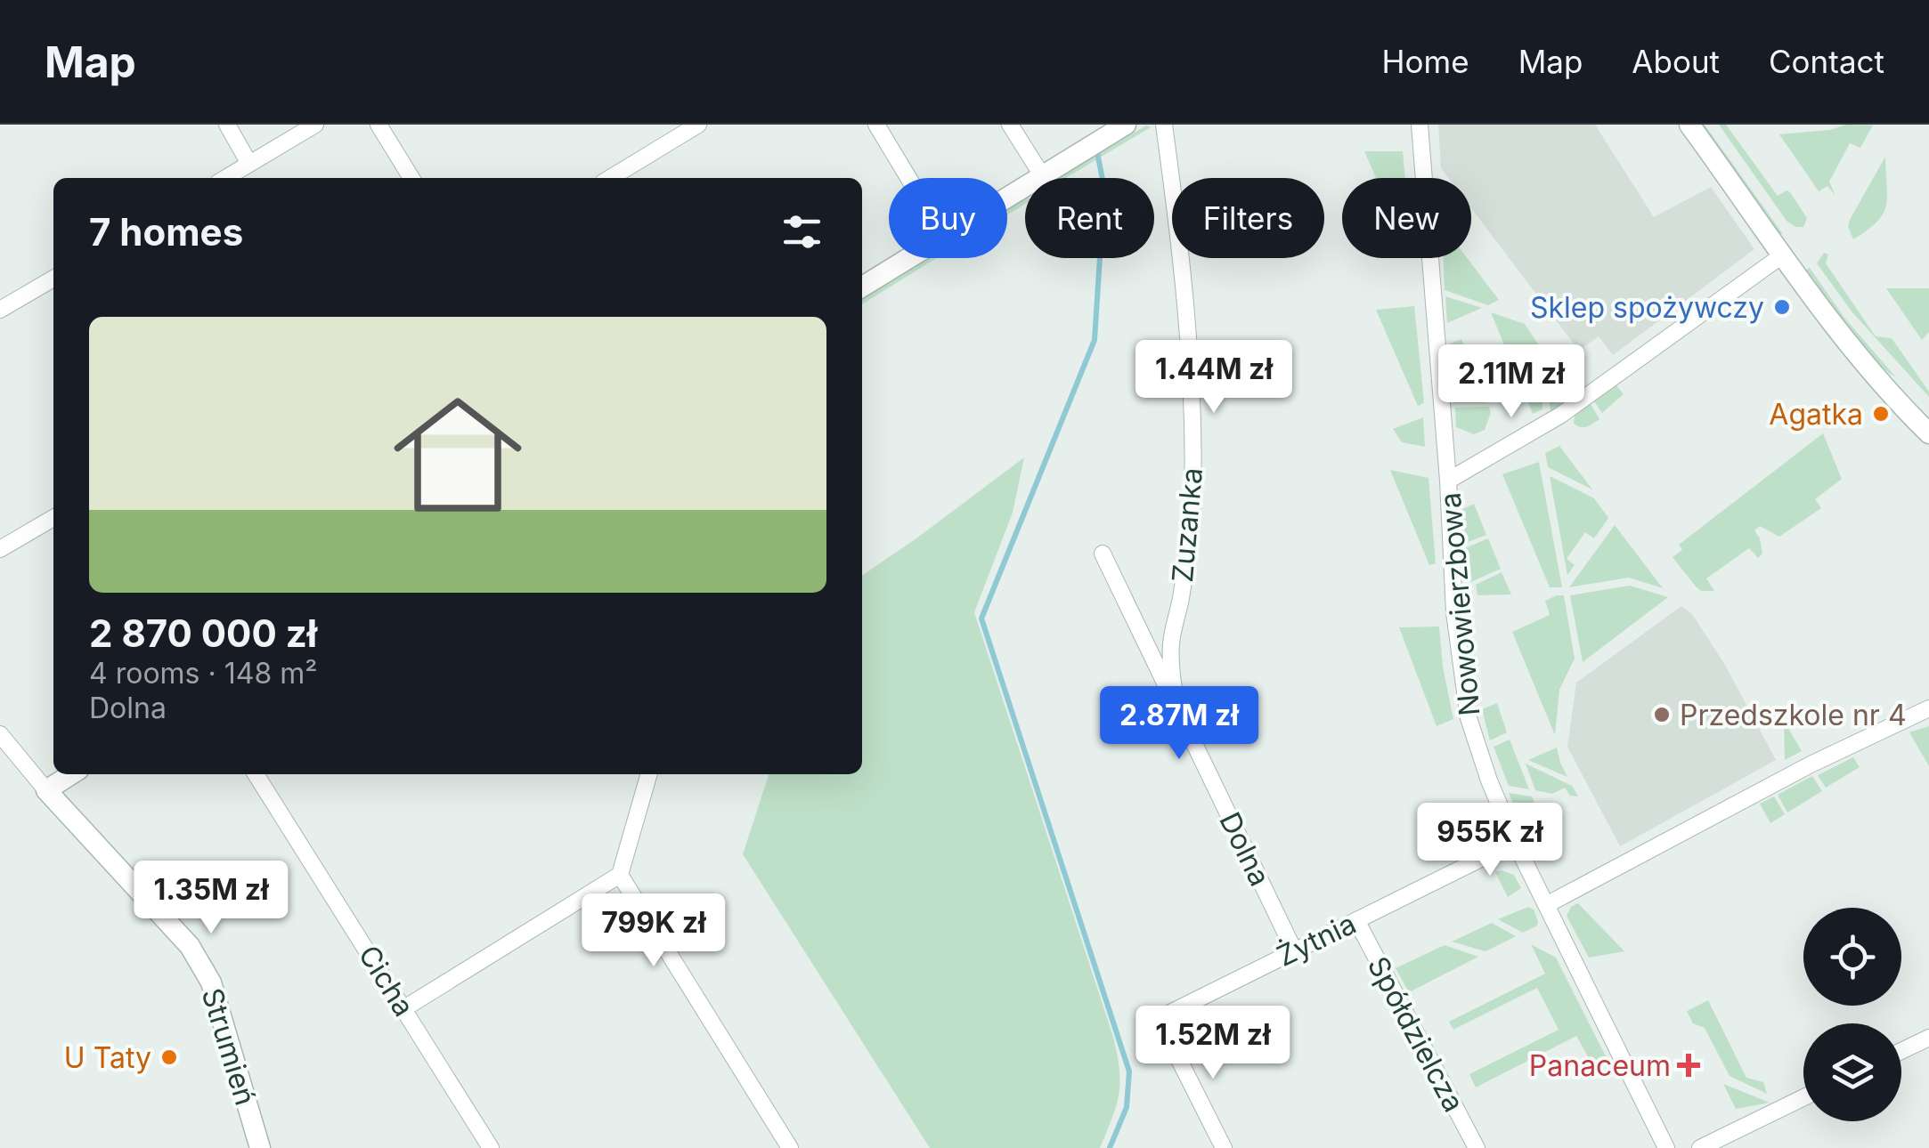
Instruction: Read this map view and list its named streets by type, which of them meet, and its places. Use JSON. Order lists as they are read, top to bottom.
{
  "streets": {
    "street": [
      "Zuzanka",
      "Nowowierzbowa",
      "Dolna",
      "Żytnia",
      "Cicha",
      "Spółdzielcza",
      "Strumień"
    ]
  },
  "crossings": [
    ["Zuzanka", "Dolna"],
    ["Nowowierzbowa", "Żytnia"],
    ["Dolna", "Żytnia"],
    ["Żytnia", "Spółdzielcza"]
  ],
  "places": {
    "other": [
      "Sklep spożywczy",
      "Agatka",
      "Przedszkole nr 4",
      "U Taty"
    ],
    "health": ["Panaceum"]
  },
  "page": {
    "header": "Map",
    "nav": [
      "Home",
      "Map",
      "About",
      "Contact"
    ],
    "chip": [
      "Buy",
      "Rent",
      "Filters",
      "New"
    ],
    "heading": "7 homes",
    "list": [
      {
        "name": "2 870 000 zł",
        "note": "4 rooms · 148 m² · Dolna"
      }
    ],
    "price": [
      "1.44M zł",
      "2.11M zł",
      "2.87M zł",
      "955K zł",
      "1.35M zł",
      "799K zł",
      "1.52M zł"
    ]
  }
}
